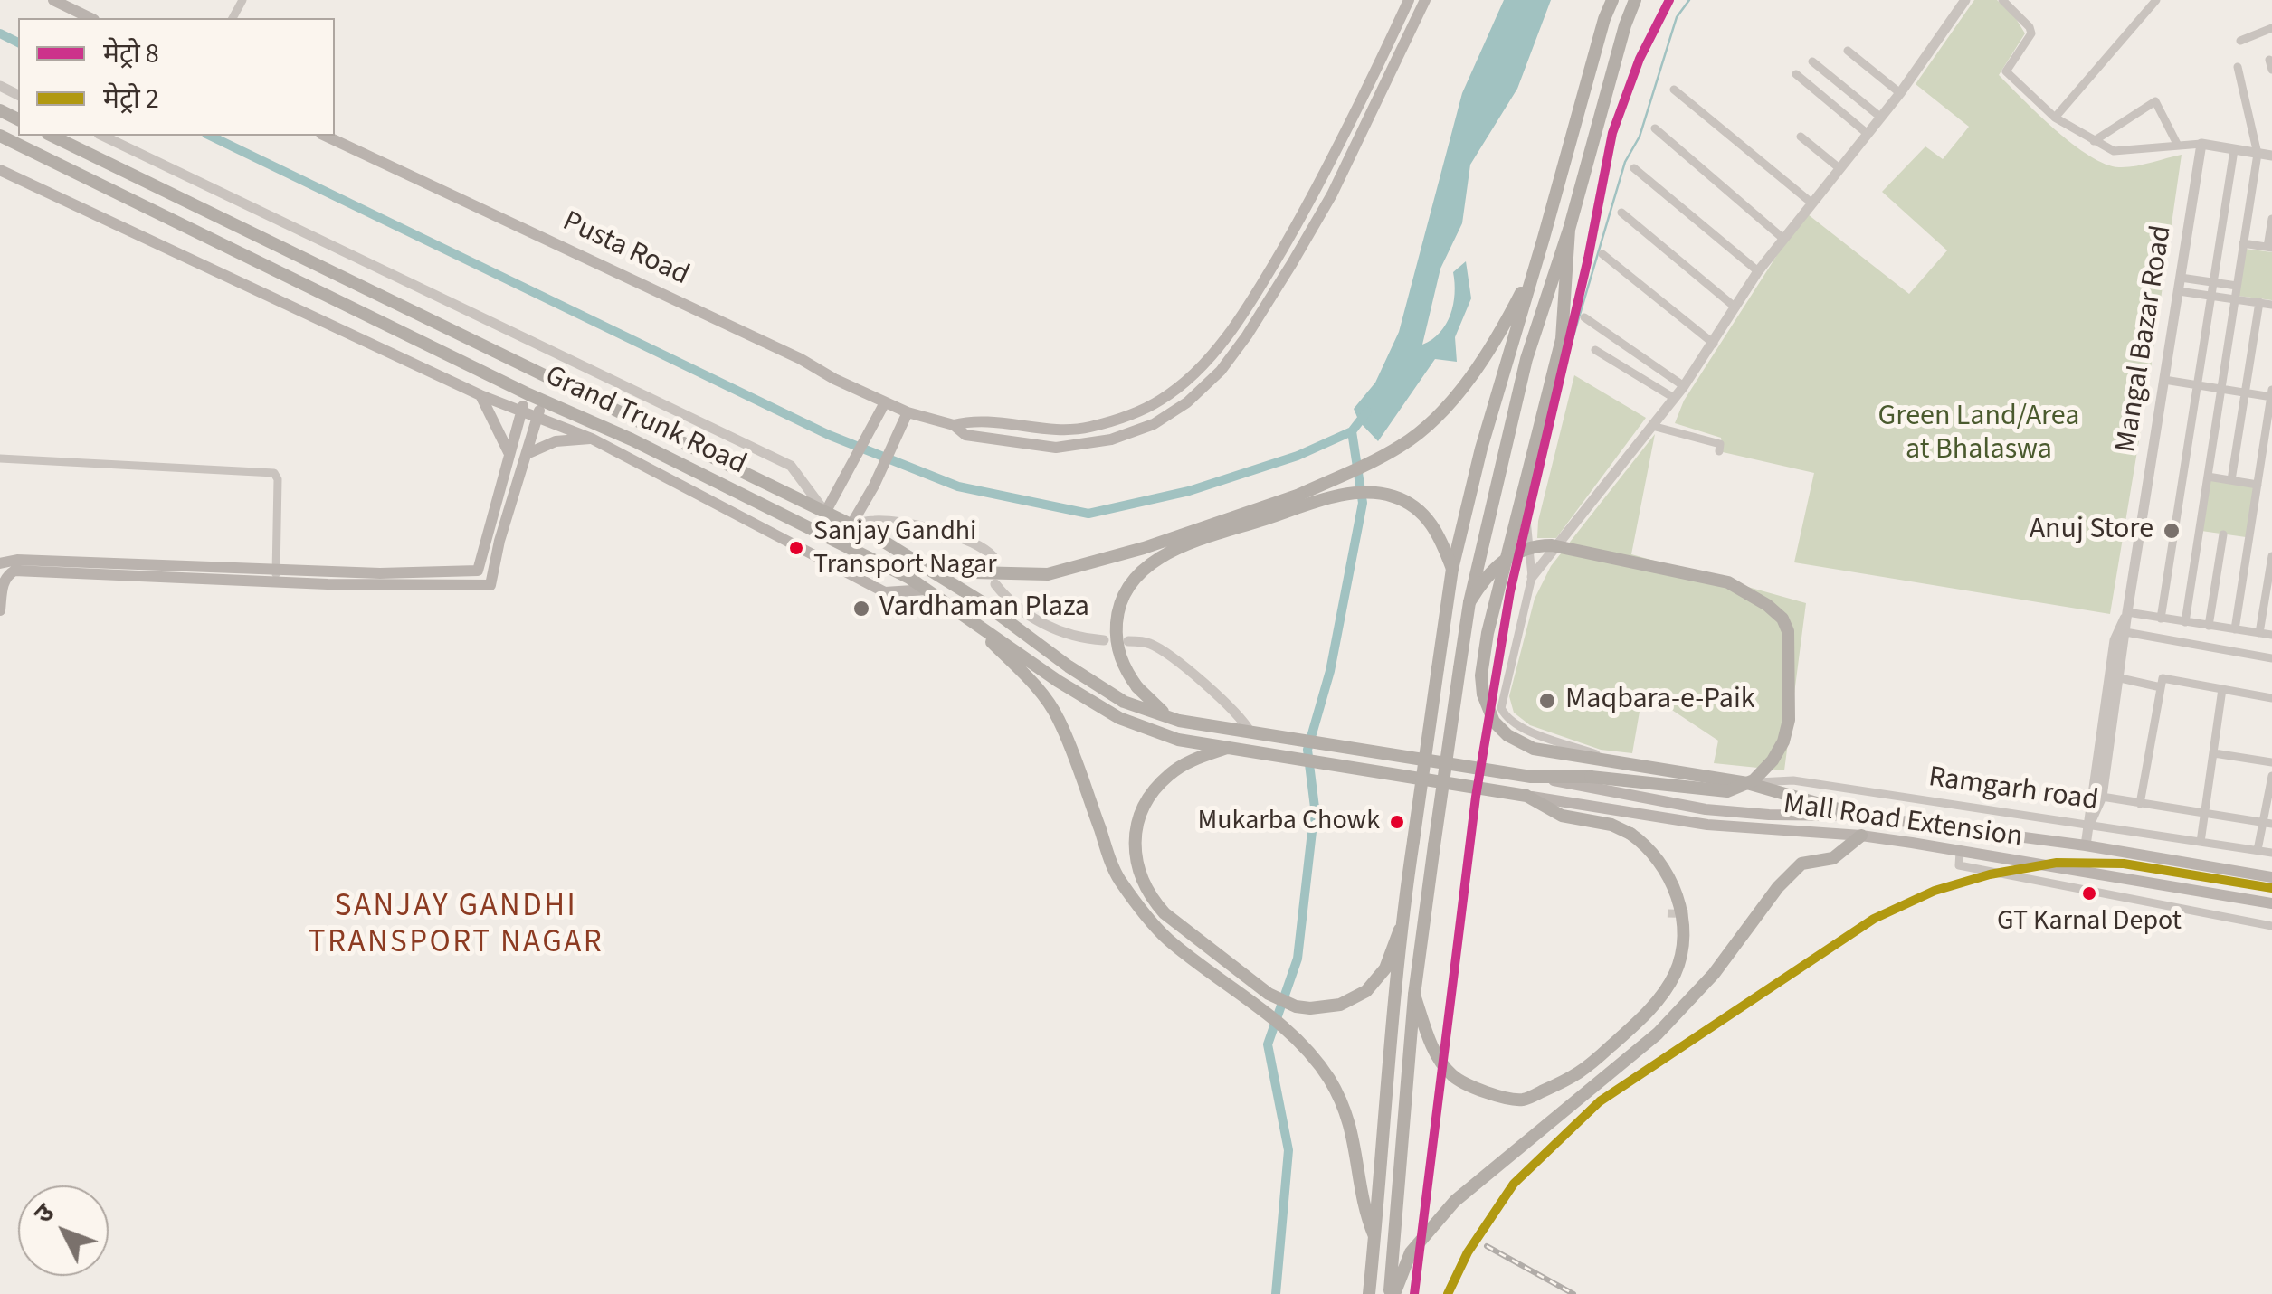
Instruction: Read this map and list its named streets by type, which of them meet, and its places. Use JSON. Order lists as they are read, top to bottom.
{
  "streets": {
    "highway": ["Grand Trunk Road"],
    "main road": ["Pusta Road", "Mall Road Extension"],
    "street": ["Mangal Bazar Road", "Ramgarh road"]
  },
  "crossings": [
    ["Grand Trunk Road", "Mall Road Extension"]
  ],
  "districts": ["SANJAY GANDHI TRANSPORT NAGAR"],
  "parks": ["Green Land/Area at Bhalaswa"],
  "places": [
    "Anuj Store",
    "Sanjay Gandhi Transport Nagar",
    "Vardhaman Plaza",
    "Maqbara-e-Paik",
    "Mukarba Chowk",
    "GT Karnal Depot"
  ],
  "lines": ["metro line 8", "metro line 2"],
  "legend": ["मेट्रो 8", "मेट्रो 2"],
  "north": "top left"
}
